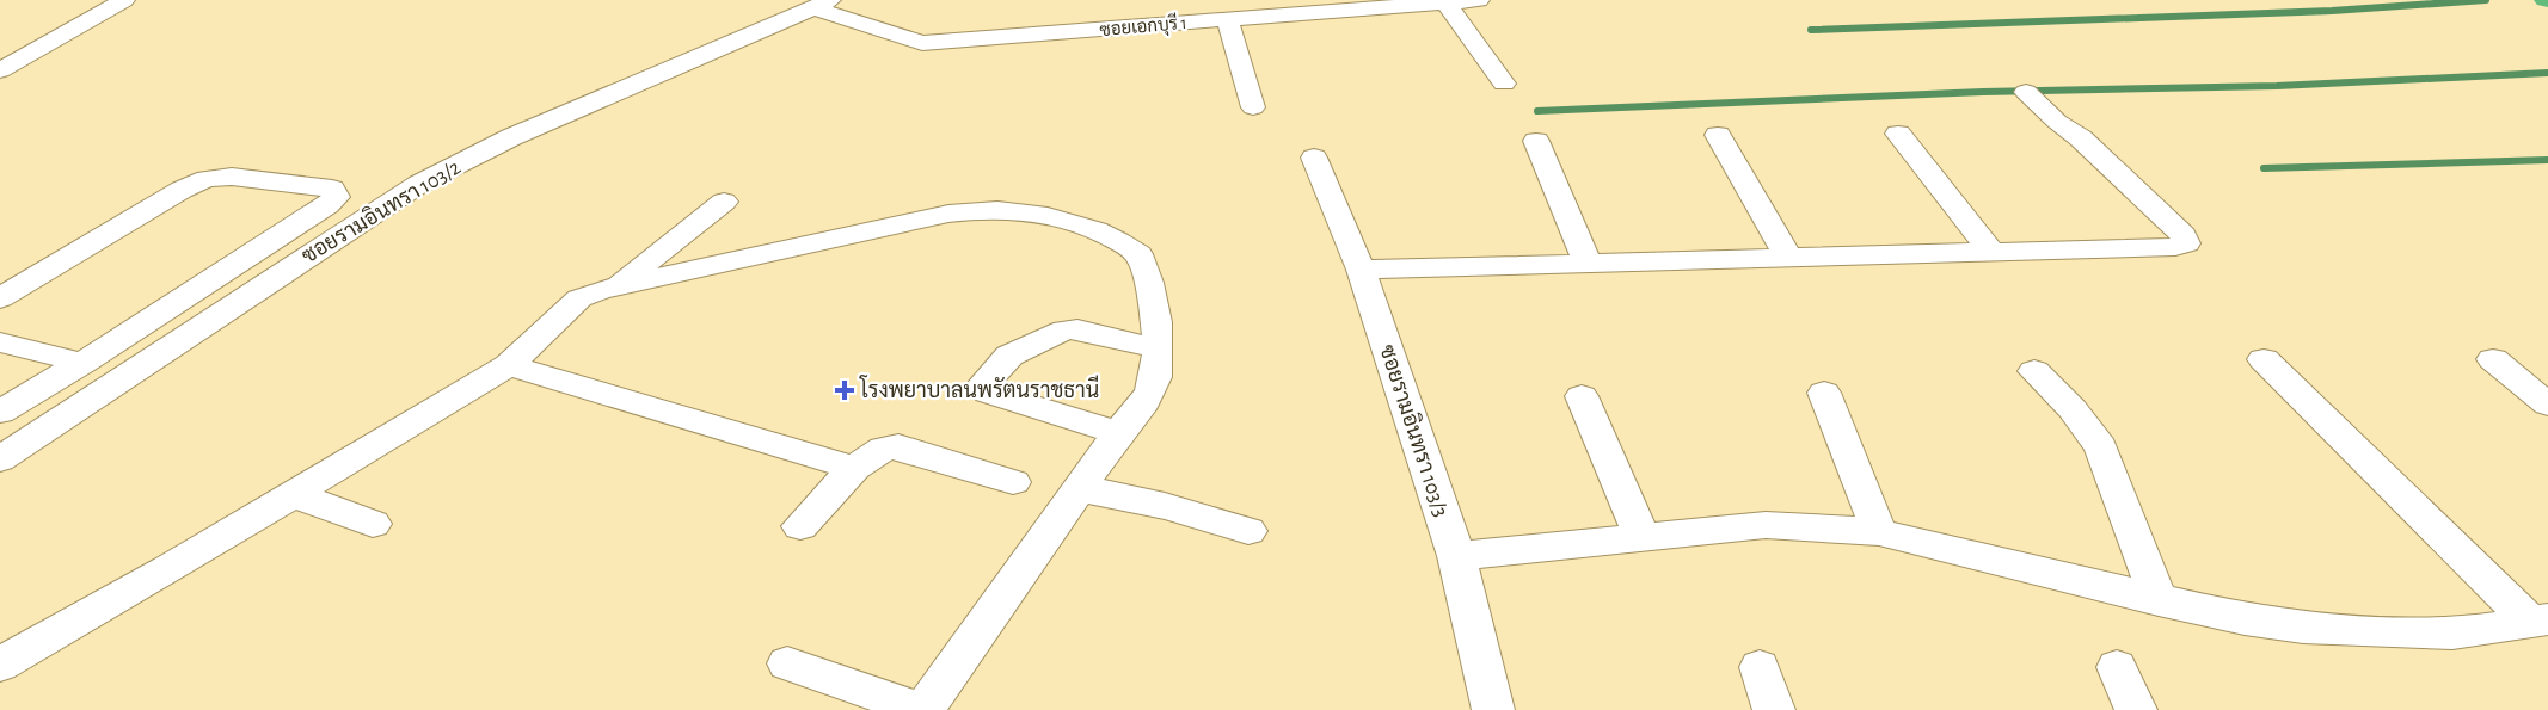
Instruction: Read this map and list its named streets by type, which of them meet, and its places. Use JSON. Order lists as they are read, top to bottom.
{
  "streets": {
    "street": ["ซอยเอกบุรี 1", "ซอยรามอินทรา 103/2", "ซอยรามอินทรา 103/3"]
  },
  "crossings": [
    ["ซอยเอกบุรี 1", "ซอยรามอินทรา 103/2"]
  ],
  "places": {
    "health": ["โรงพยาบาลนพรัตนราชธานี"]
  }
}
